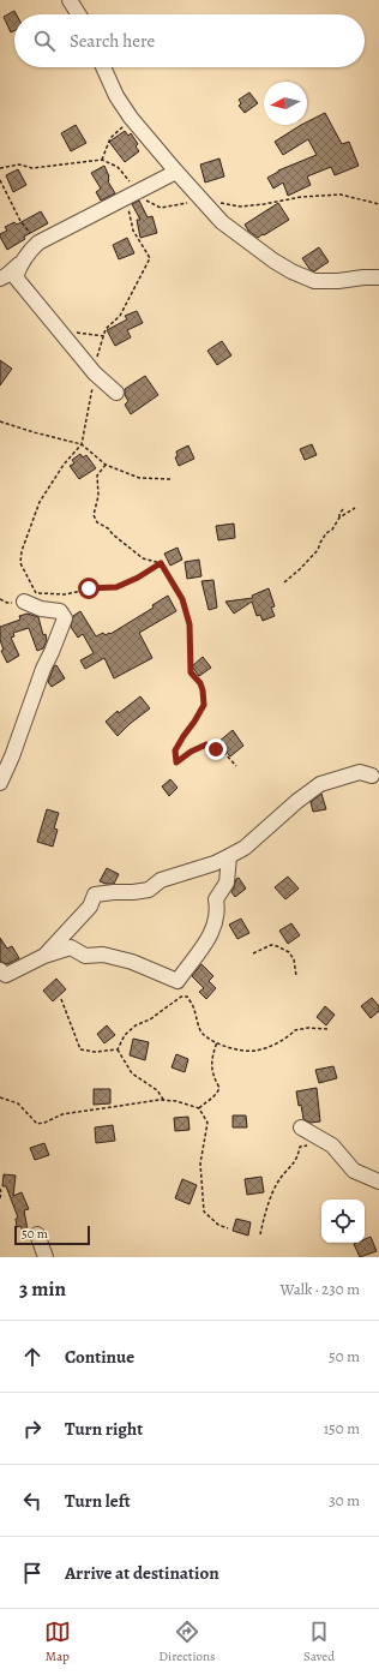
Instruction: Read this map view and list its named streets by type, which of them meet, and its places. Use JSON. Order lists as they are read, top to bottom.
{
  "scale_bar": "50 m",
  "north": "left",
  "page": {
    "search": "Search here",
    "scale": "50 m",
    "heading": ["3 min", "Walk · 230 m"],
    "list": [
      ["Continue", "50 m"],
      ["Turn right", "150 m"],
      ["Turn left", "30 m"],
      "Arrive at destination"
    ],
    "nav": ["Map", "Directions", "Saved"]
  }
}
